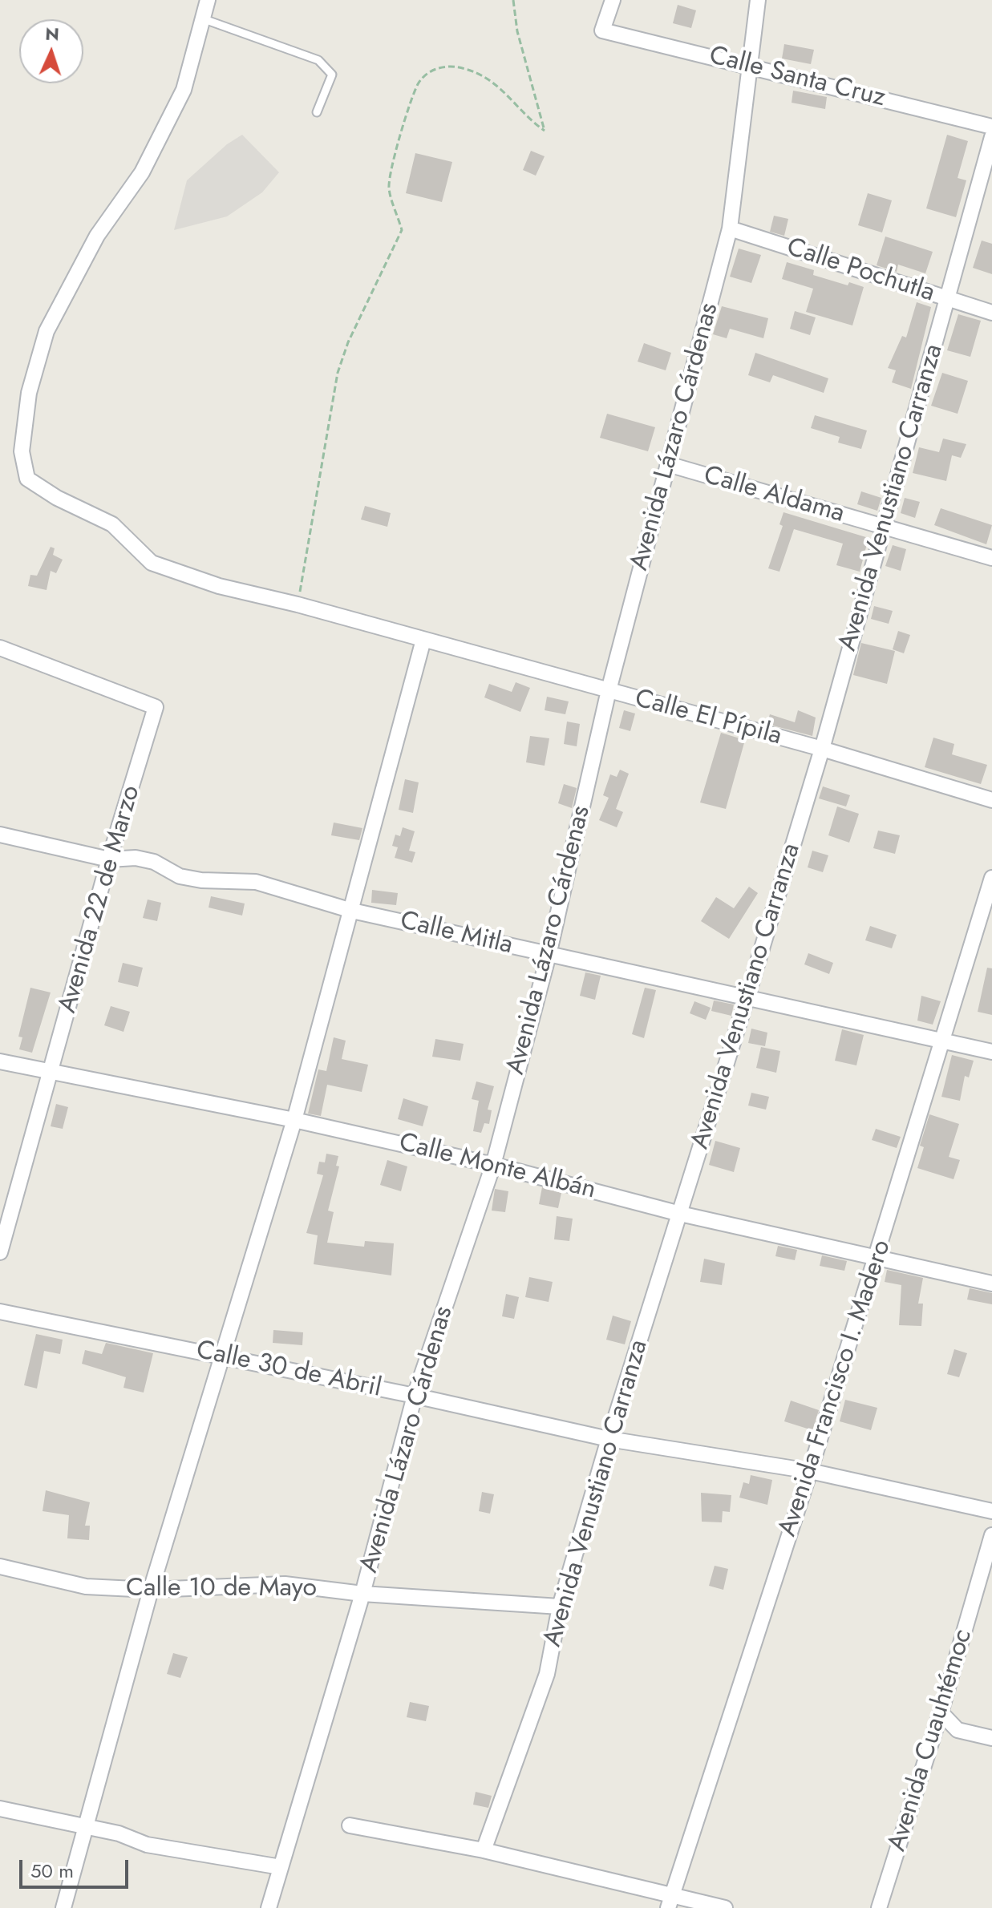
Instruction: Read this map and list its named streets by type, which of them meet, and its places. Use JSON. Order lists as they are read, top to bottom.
{
  "streets": {
    "street": [
      "Calle Santa Cruz",
      "Calle Pochutla",
      "Avenida Lázaro Cárdenas",
      "Calle Aldama",
      "Avenida Venustiano Carranza",
      "Calle El Pípila",
      "Avenida 22 de Marzo",
      "Calle Mitla",
      "Calle Monte Albán",
      "Calle 30 de Abril",
      "Avenida Francisco I. Madero",
      "Calle 10 de Mayo",
      "Avenida Cuauhtémoc"
    ]
  },
  "crossings": [
    ["Calle Santa Cruz", "Avenida Lázaro Cárdenas"],
    ["Calle Pochutla", "Avenida Lázaro Cárdenas"],
    ["Calle Pochutla", "Avenida Venustiano Carranza"],
    ["Avenida Lázaro Cárdenas", "Calle Aldama"],
    ["Avenida Lázaro Cárdenas", "Calle El Pípila"],
    ["Avenida Lázaro Cárdenas", "Calle Mitla"],
    ["Avenida Lázaro Cárdenas", "Calle Monte Albán"],
    ["Avenida Lázaro Cárdenas", "Calle 30 de Abril"],
    ["Avenida Lázaro Cárdenas", "Calle 10 de Mayo"],
    ["Calle Aldama", "Avenida Venustiano Carranza"],
    ["Avenida Venustiano Carranza", "Calle El Pípila"],
    ["Avenida Venustiano Carranza", "Calle Mitla"],
    ["Avenida Venustiano Carranza", "Calle Monte Albán"],
    ["Avenida Venustiano Carranza", "Calle 30 de Abril"],
    ["Avenida Venustiano Carranza", "Calle 10 de Mayo"],
    ["Avenida 22 de Marzo", "Calle Mitla"],
    ["Avenida 22 de Marzo", "Calle Monte Albán"],
    ["Calle Mitla", "Avenida Francisco I. Madero"],
    ["Calle Monte Albán", "Avenida Francisco I. Madero"],
    ["Calle 30 de Abril", "Avenida Francisco I. Madero"]
  ],
  "scale_bar": "50 m",
  "north": "top"
}
